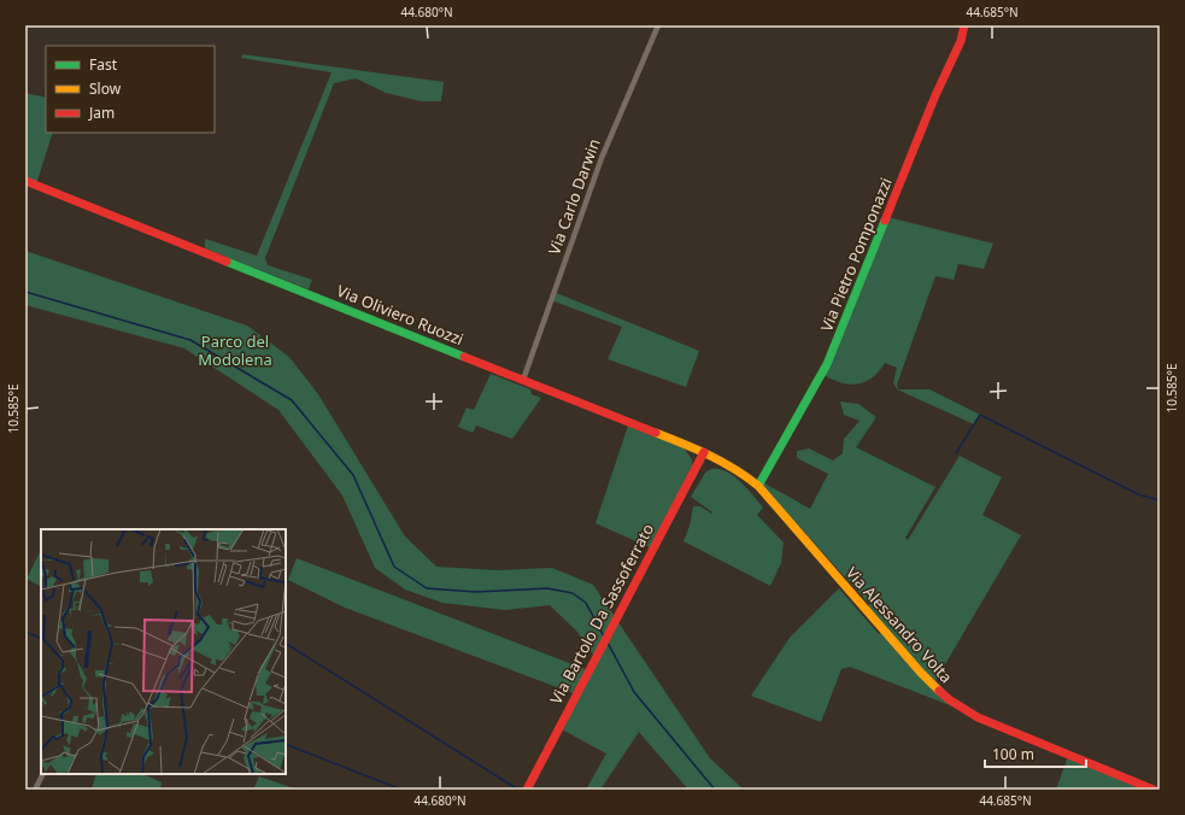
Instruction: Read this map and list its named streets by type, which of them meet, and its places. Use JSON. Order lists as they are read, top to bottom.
{
  "streets": {
    "street": [
      "Via Carlo Darwin",
      "Via Pietro Pomponazzi",
      "Via Oliviero Ruozzi",
      "Via Bartolo Da Sassoferrato",
      "Via Alessandro Volta"
    ]
  },
  "crossings": [
    ["Via Carlo Darwin", "Via Oliviero Ruozzi"],
    ["Via Pietro Pomponazzi", "Via Oliviero Ruozzi"],
    ["Via Pietro Pomponazzi", "Via Alessandro Volta"],
    ["Via Oliviero Ruozzi", "Via Bartolo Da Sassoferrato"],
    ["Via Oliviero Ruozzi", "Via Alessandro Volta"]
  ],
  "parks": ["Parco del Modolena"],
  "legend": ["Fast", "Slow", "Jam"],
  "scale_bar": "100 m",
  "coordinates": ["44.680°N", "44.685°N", "10.585°E"]
}
